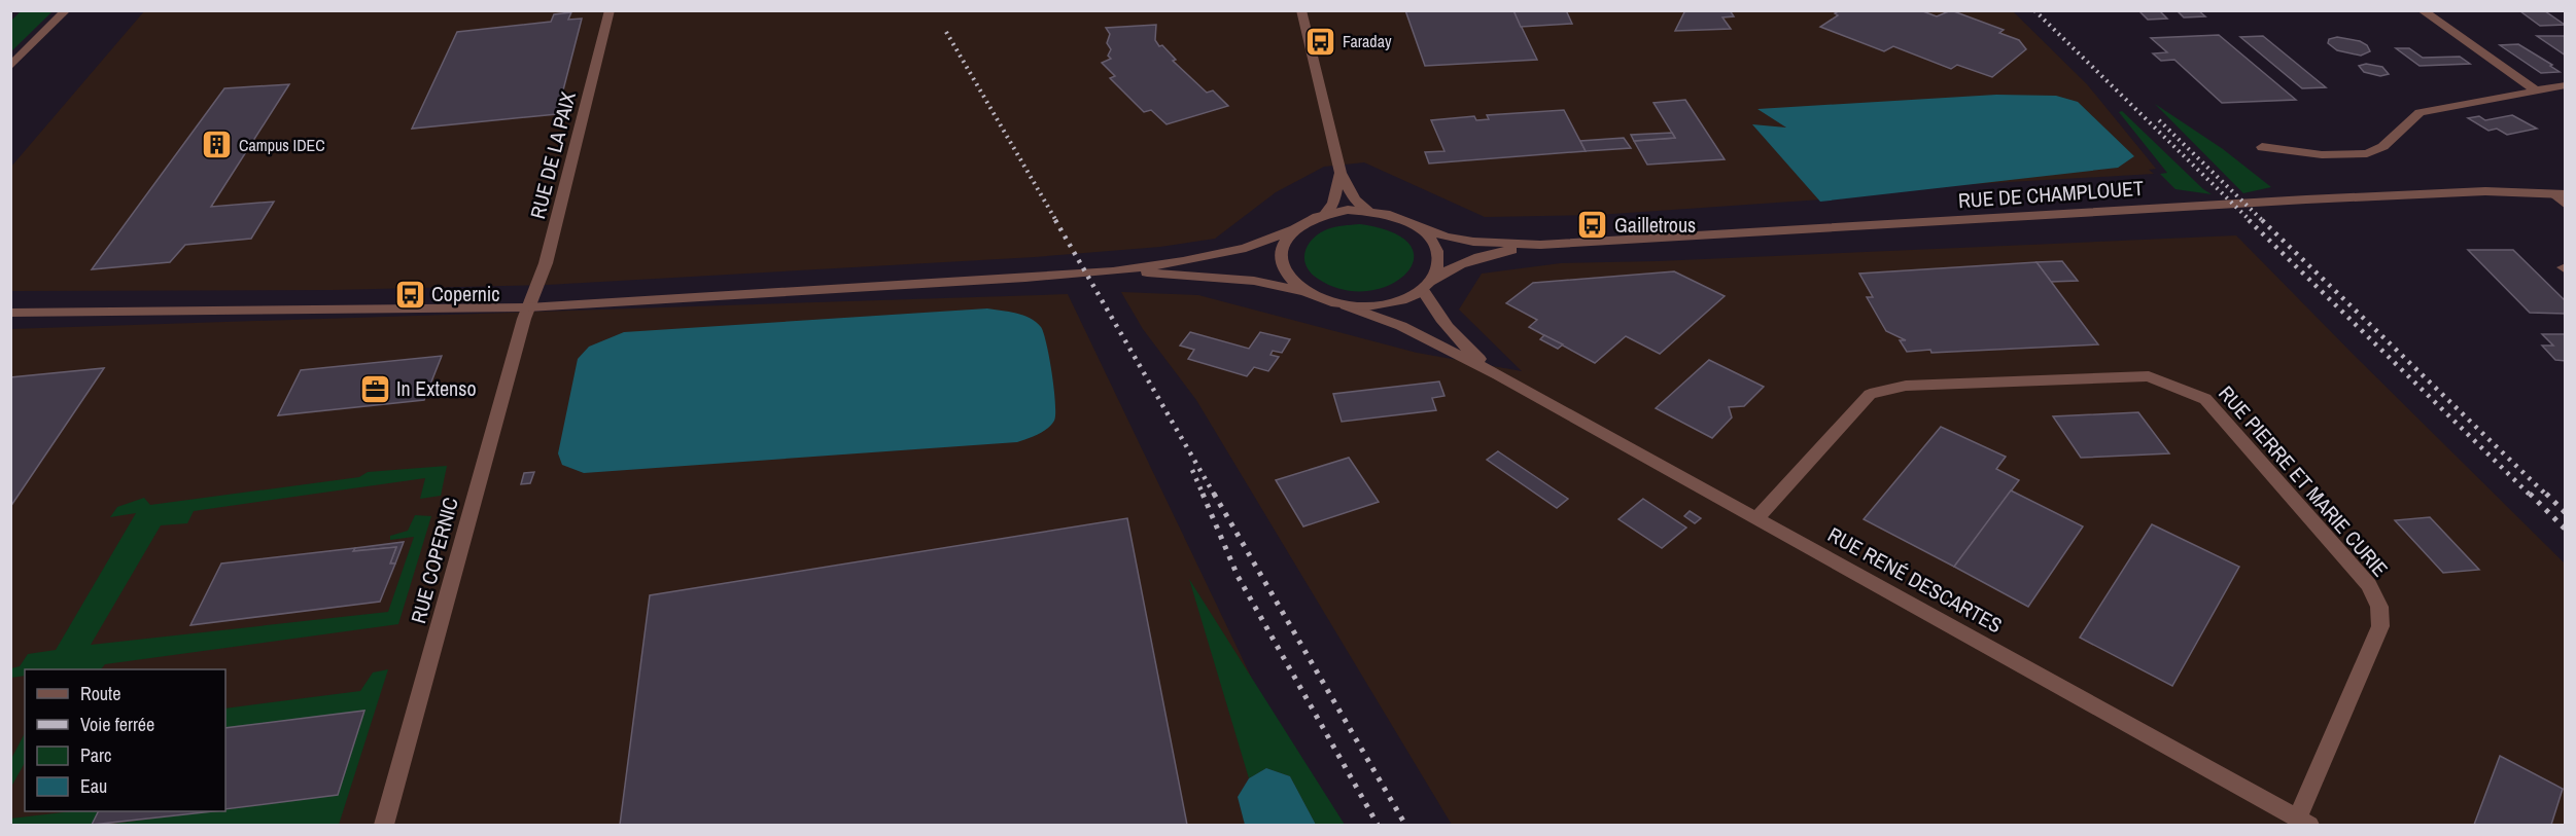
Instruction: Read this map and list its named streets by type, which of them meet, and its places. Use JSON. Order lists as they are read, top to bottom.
{
  "streets": {
    "street": [
      "RUE DE LA PAIX",
      "RUE DE CHAMPLOUET",
      "RUE PIERRE ET MARIE CURIE",
      "RUE COPERNIC",
      "RUE RENÉ DESCARTES"
    ]
  },
  "crossings": [
    ["RUE DE LA PAIX", "RUE COPERNIC"],
    ["RUE DE CHAMPLOUET", "RUE RENÉ DESCARTES"],
    ["RUE PIERRE ET MARIE CURIE", "RUE RENÉ DESCARTES"]
  ],
  "places": {
    "bus stop": ["Faraday", "Gailletrous", "Copernic"],
    "building": ["Campus IDEC"],
    "office": ["In Extenso"]
  },
  "legend": [
    "Route",
    "Voie ferrée",
    "Parc",
    "Eau"
  ]
}
